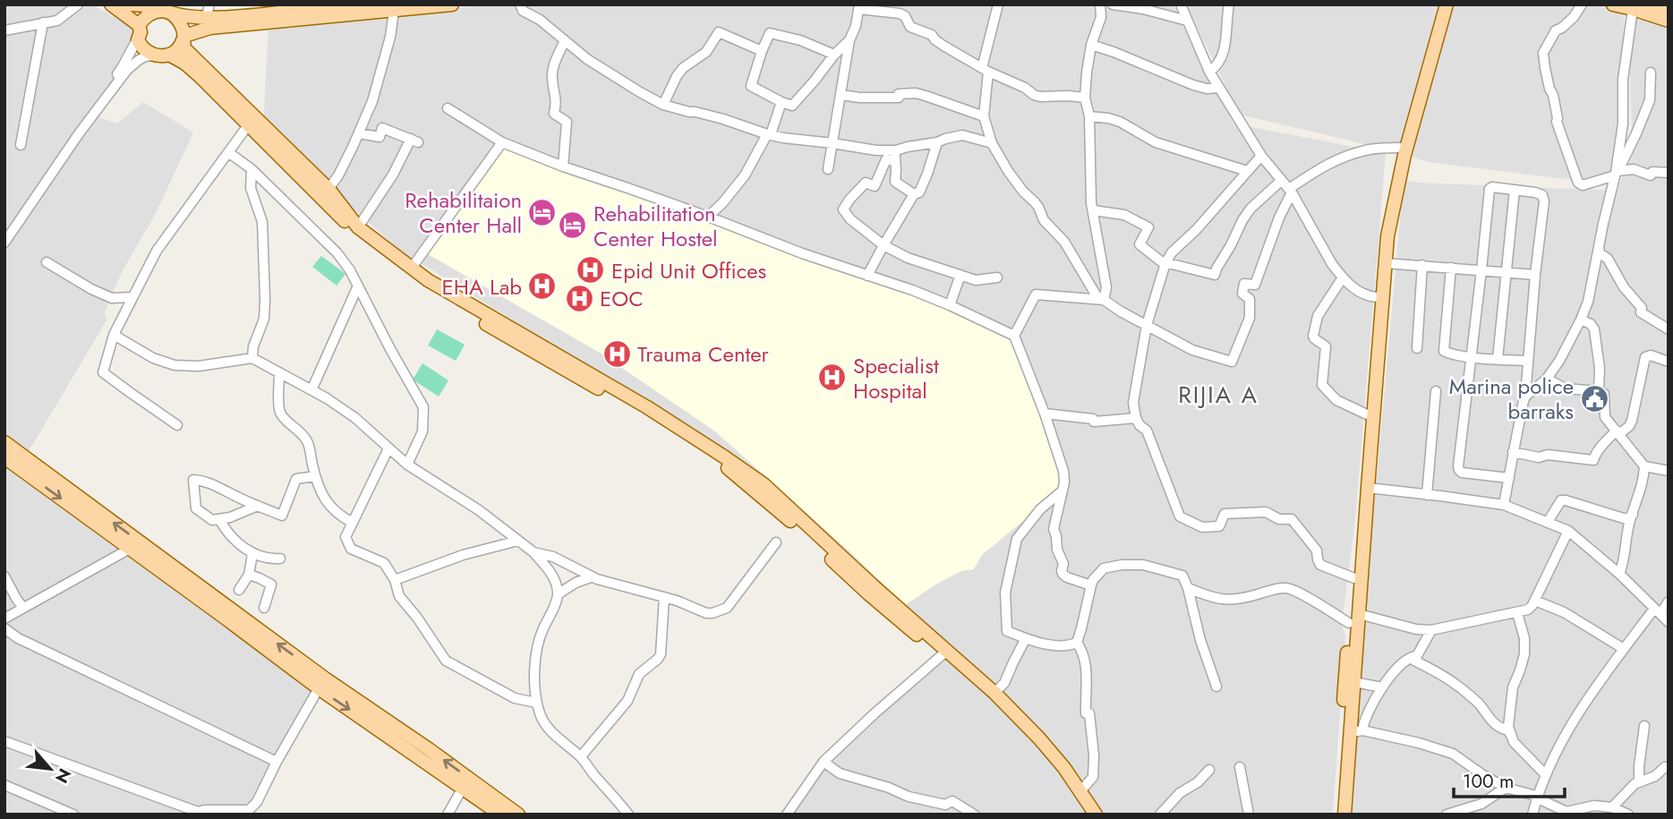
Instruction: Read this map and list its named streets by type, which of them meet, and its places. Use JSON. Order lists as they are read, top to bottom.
{
  "districts": ["RIJIA A"],
  "places": {
    "hotel": ["Rehabilitaion Center Hall", "Rehabilitation Center Hostel"],
    "hospital": [
      "Epid Unit Offices",
      "EHA Lab",
      "EOC",
      "Trauma Center",
      "Specialist Hospital"
    ],
    "public building": ["Marina police barraks"]
  },
  "scale_bar": "100 m",
  "north": "bottom right"
}
